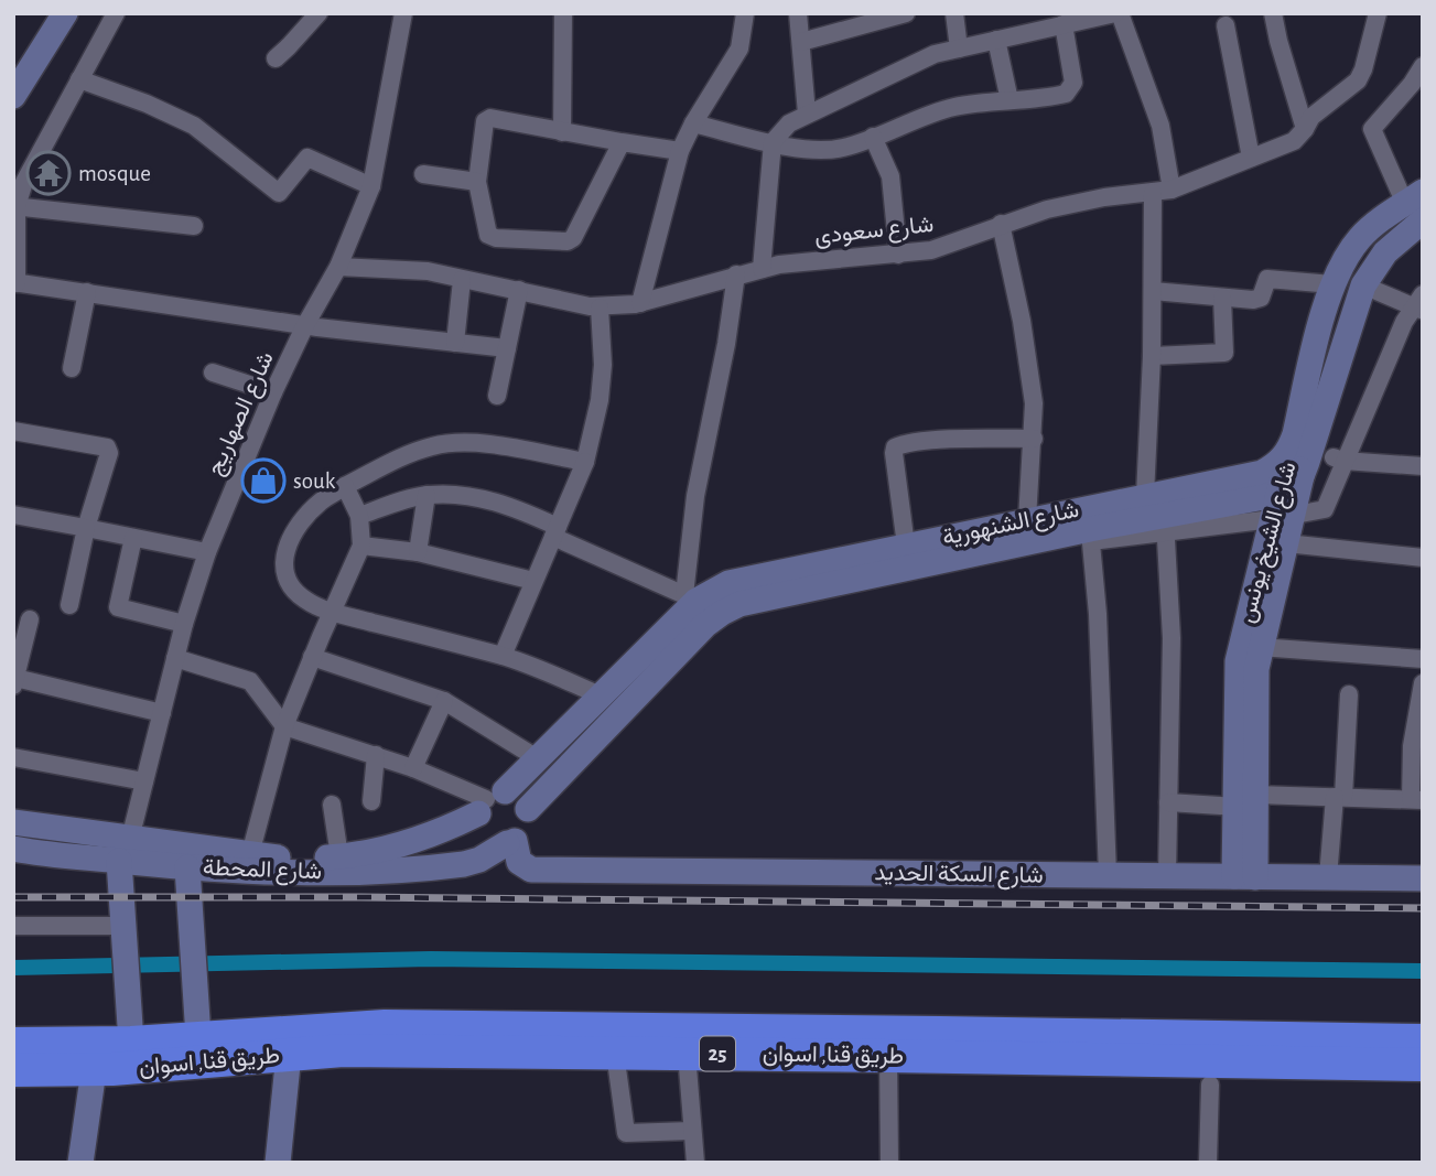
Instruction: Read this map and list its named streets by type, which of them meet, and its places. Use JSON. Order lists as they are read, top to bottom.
{
  "streets": {
    "highway": ["25", "طريق قنا, اسوان"],
    "street": [
      "شارع سعودى",
      "شارع الصهاريج",
      "شارع الشنهورية",
      "شارع الشيخ يونس",
      "شارع المحطة",
      "شارع السكة الحديد"
    ]
  },
  "crossings": [
    ["شارع سعودى", "شارع الصهاريج"],
    ["شارع الصهاريج", "شارع المحطة"],
    ["شارع الشنهورية", "شارع الشيخ يونس"],
    ["شارع الشنهورية", "شارع المحطة"],
    ["شارع الشنهورية", "شارع السكة الحديد"],
    ["شارع الشيخ يونس", "شارع السكة الحديد"],
    ["شارع المحطة", "شارع السكة الحديد"]
  ],
  "places": {
    "temple": ["mosque"],
    "shop": ["souk"]
  }
}
